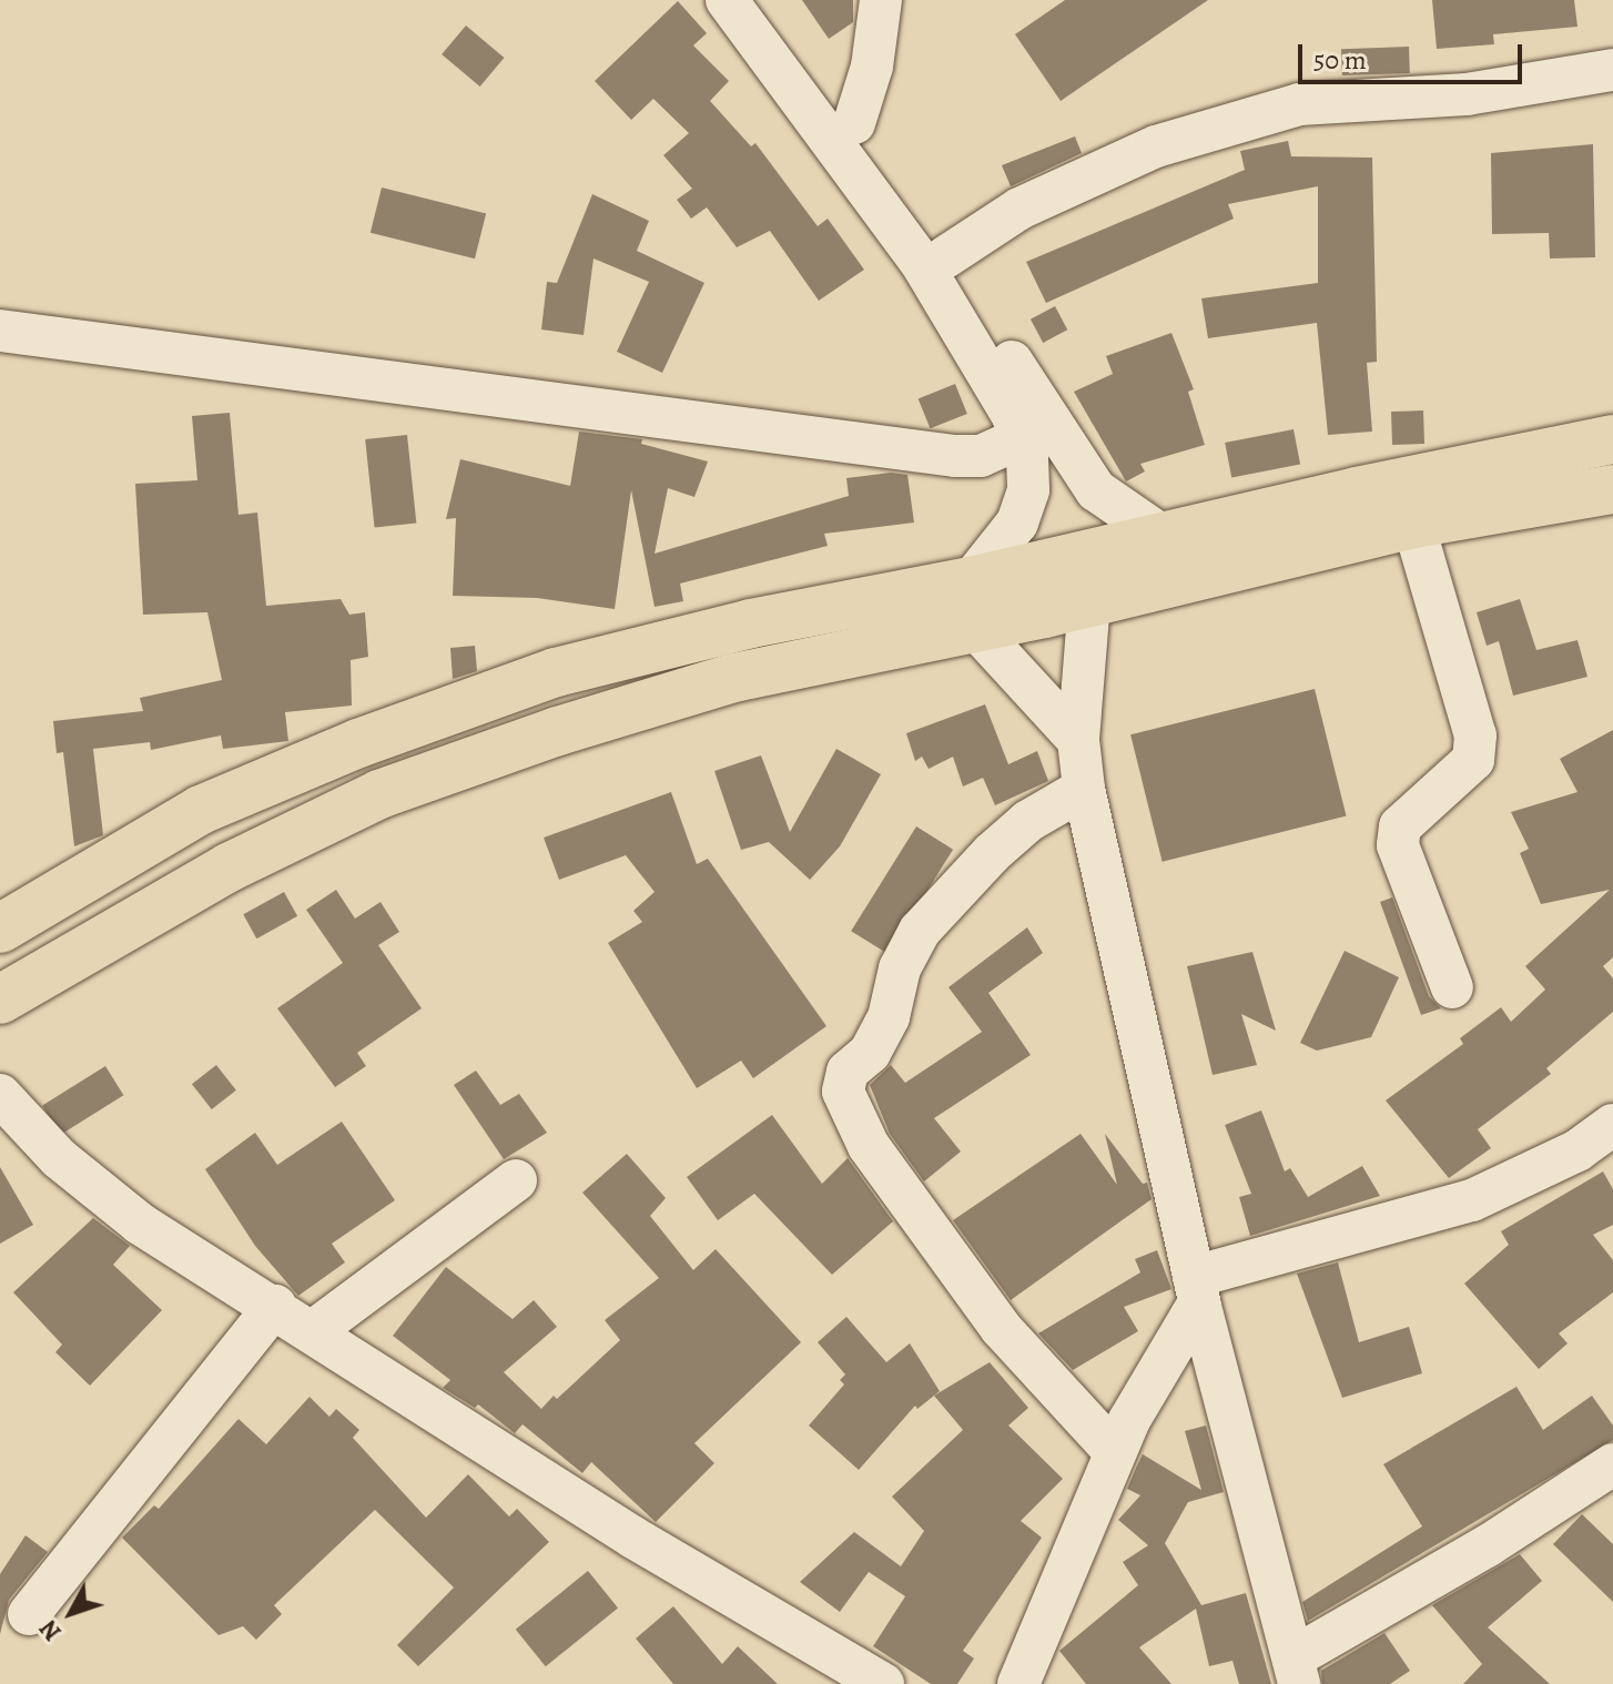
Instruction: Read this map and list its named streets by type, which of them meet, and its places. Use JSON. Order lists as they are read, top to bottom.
{
  "scale_bar": "50 m",
  "north": "bottom left"
}
